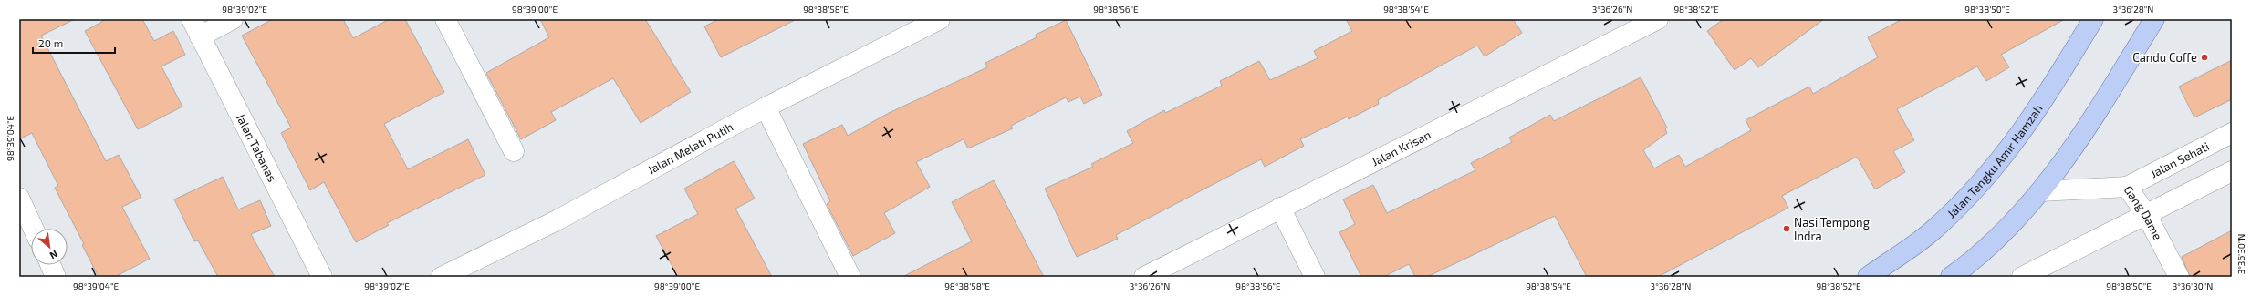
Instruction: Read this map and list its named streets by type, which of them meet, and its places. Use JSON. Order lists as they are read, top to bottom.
{
  "streets": {
    "main road": ["Jalan Tengku Amir Hamzah"],
    "street": [
      "Jalan Melati Putih",
      "Jalan Krisan",
      "Jalan Tabanas",
      "Jalan Sehati",
      "Gang Dame"
    ]
  },
  "crossings": [
    ["Jalan Sehati", "Gang Dame"]
  ],
  "places": ["Candu Coffe", "Nasi Tempong Indra"],
  "scale_bar": "20 m",
  "north": "bottom right",
  "coordinates": [
    "98°39'02\"E",
    "98°39'00\"E",
    "98°38'58\"E",
    "98°38'56\"E",
    "98°38'54\"E",
    "3°36'26\"N",
    "98°38'52\"E",
    "98°38'50\"E",
    "3°36'28\"N",
    "98°39'04\"E",
    "3°36'30\"N"
  ]
}
